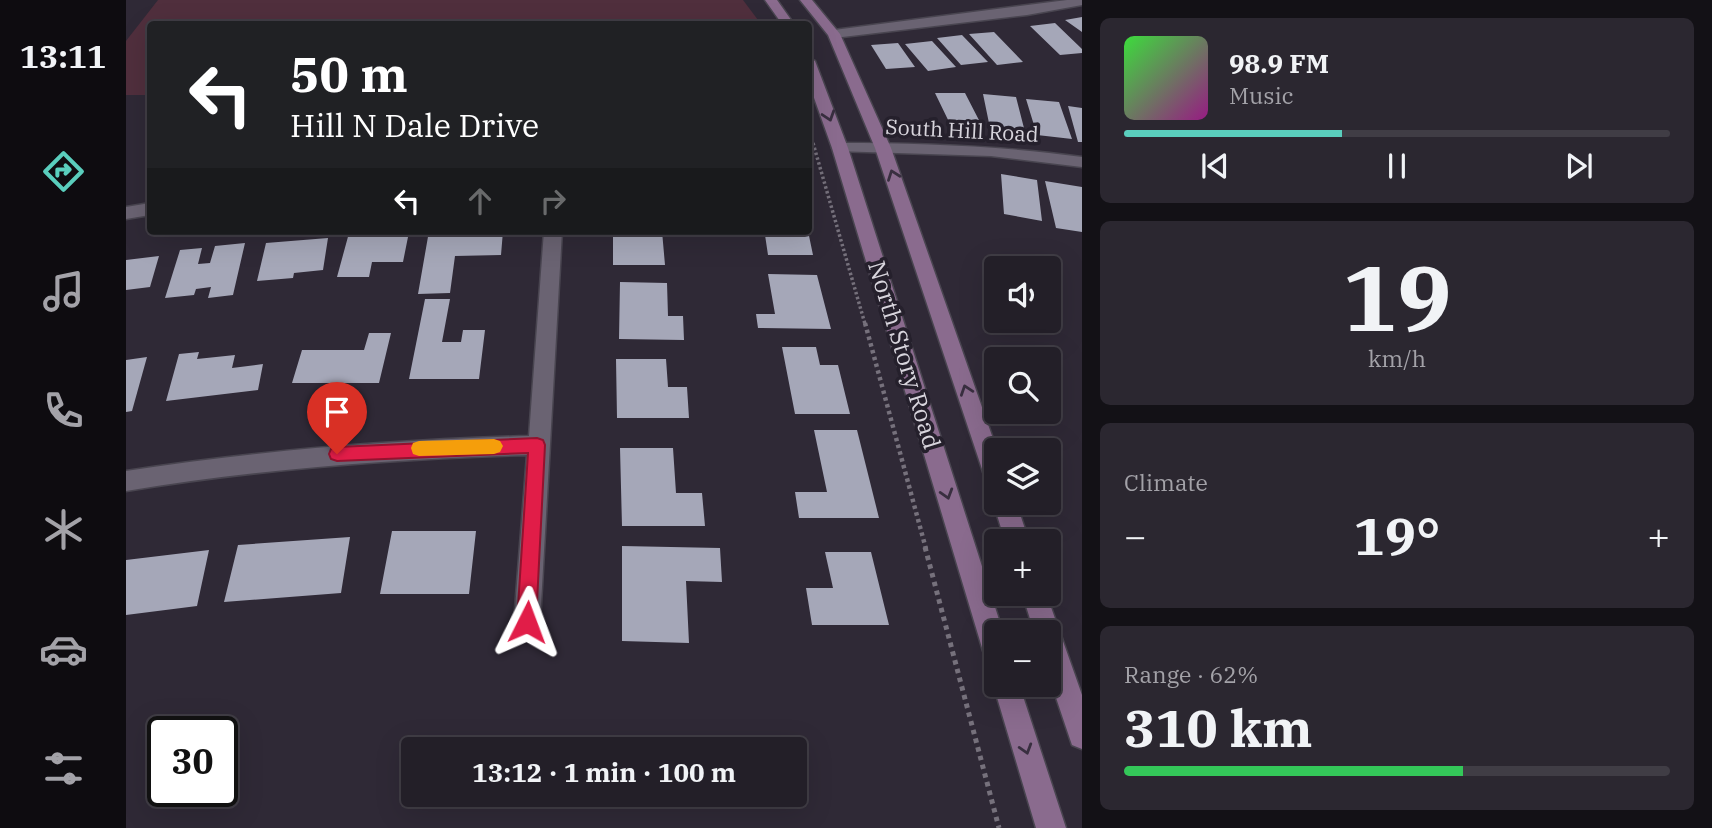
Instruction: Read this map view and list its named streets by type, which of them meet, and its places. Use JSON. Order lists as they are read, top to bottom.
{
  "streets": {
    "main road": ["North Story Road"],
    "street": ["South Hill Road"]
  },
  "crossings": [
    ["South Hill Road", "North Story Road"]
  ],
  "page": {
    "tabs": "13:11",
    "turn": ["50 m", "Hill N Dale Drive"],
    "song": ["98.9 FM", "Music"],
    "tile": [
      ["19", "km/h"],
      "Climate",
      ["Range · 62%", "310 km"]
    ],
    "map_buttons": ["+", "−"],
    "heat": ["−", "19°", "+"],
    "limit": "30",
    "trip": "13:12 · 1 min · 100 m"
  }
}
